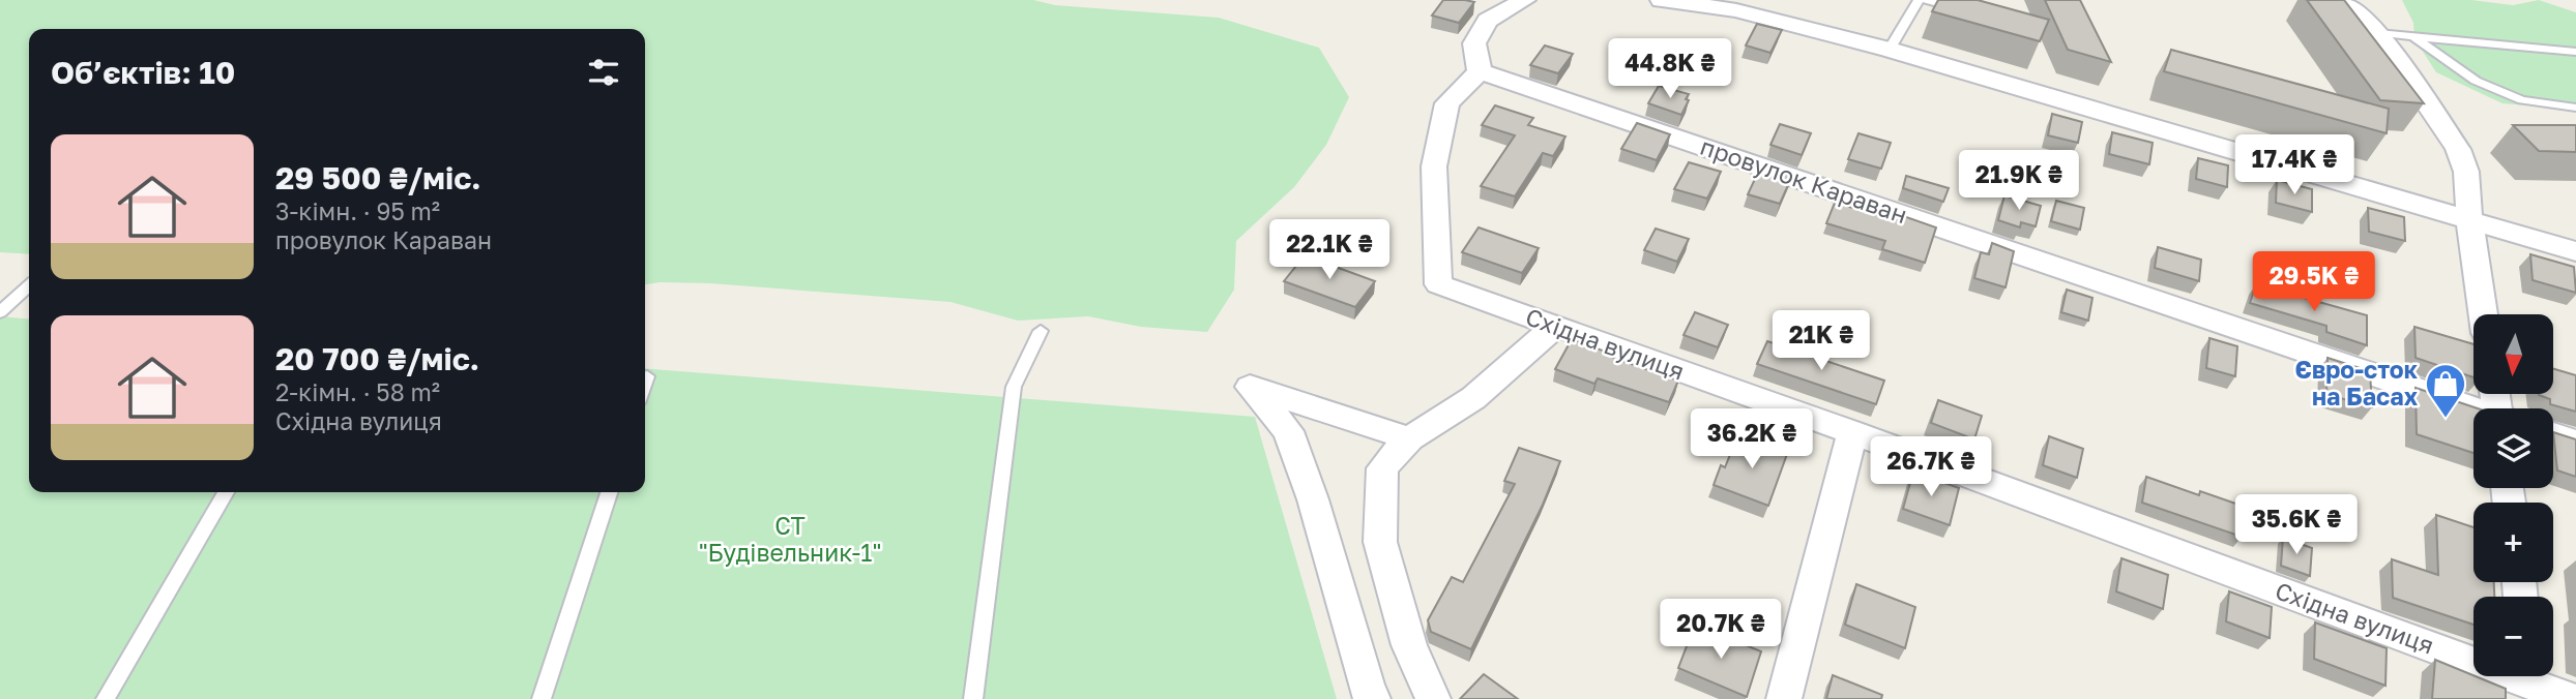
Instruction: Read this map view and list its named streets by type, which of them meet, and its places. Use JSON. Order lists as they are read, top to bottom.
{
  "streets": {
    "street": ["провулок Караван", "Східна вулиця"]
  },
  "crossings": [
    ["провулок Караван", "Східна вулиця"]
  ],
  "parks": ["СТ \"Будівельник-1\""],
  "places": {
    "shop": ["Євро-сток на Басах"]
  },
  "north": "bottom",
  "page": {
    "heading": "Об’єктів: 10",
    "price": [
      "44.8K ₴",
      "17.4K ₴",
      "21.9K ₴",
      "22.1K ₴",
      "29.5K ₴",
      "21K ₴",
      "36.2K ₴",
      "26.7K ₴",
      "35.6K ₴",
      "20.7K ₴"
    ],
    "list": [
      {
        "name": "29 500 ₴/міс.",
        "note": "3-кімн. · 95 m² · провулок Караван"
      },
      {
        "name": "20 700 ₴/міс.",
        "note": "2-кімн. · 58 m² · Східна вулиця"
      }
    ],
    "map_buttons": ["+", "−"]
  }
}
